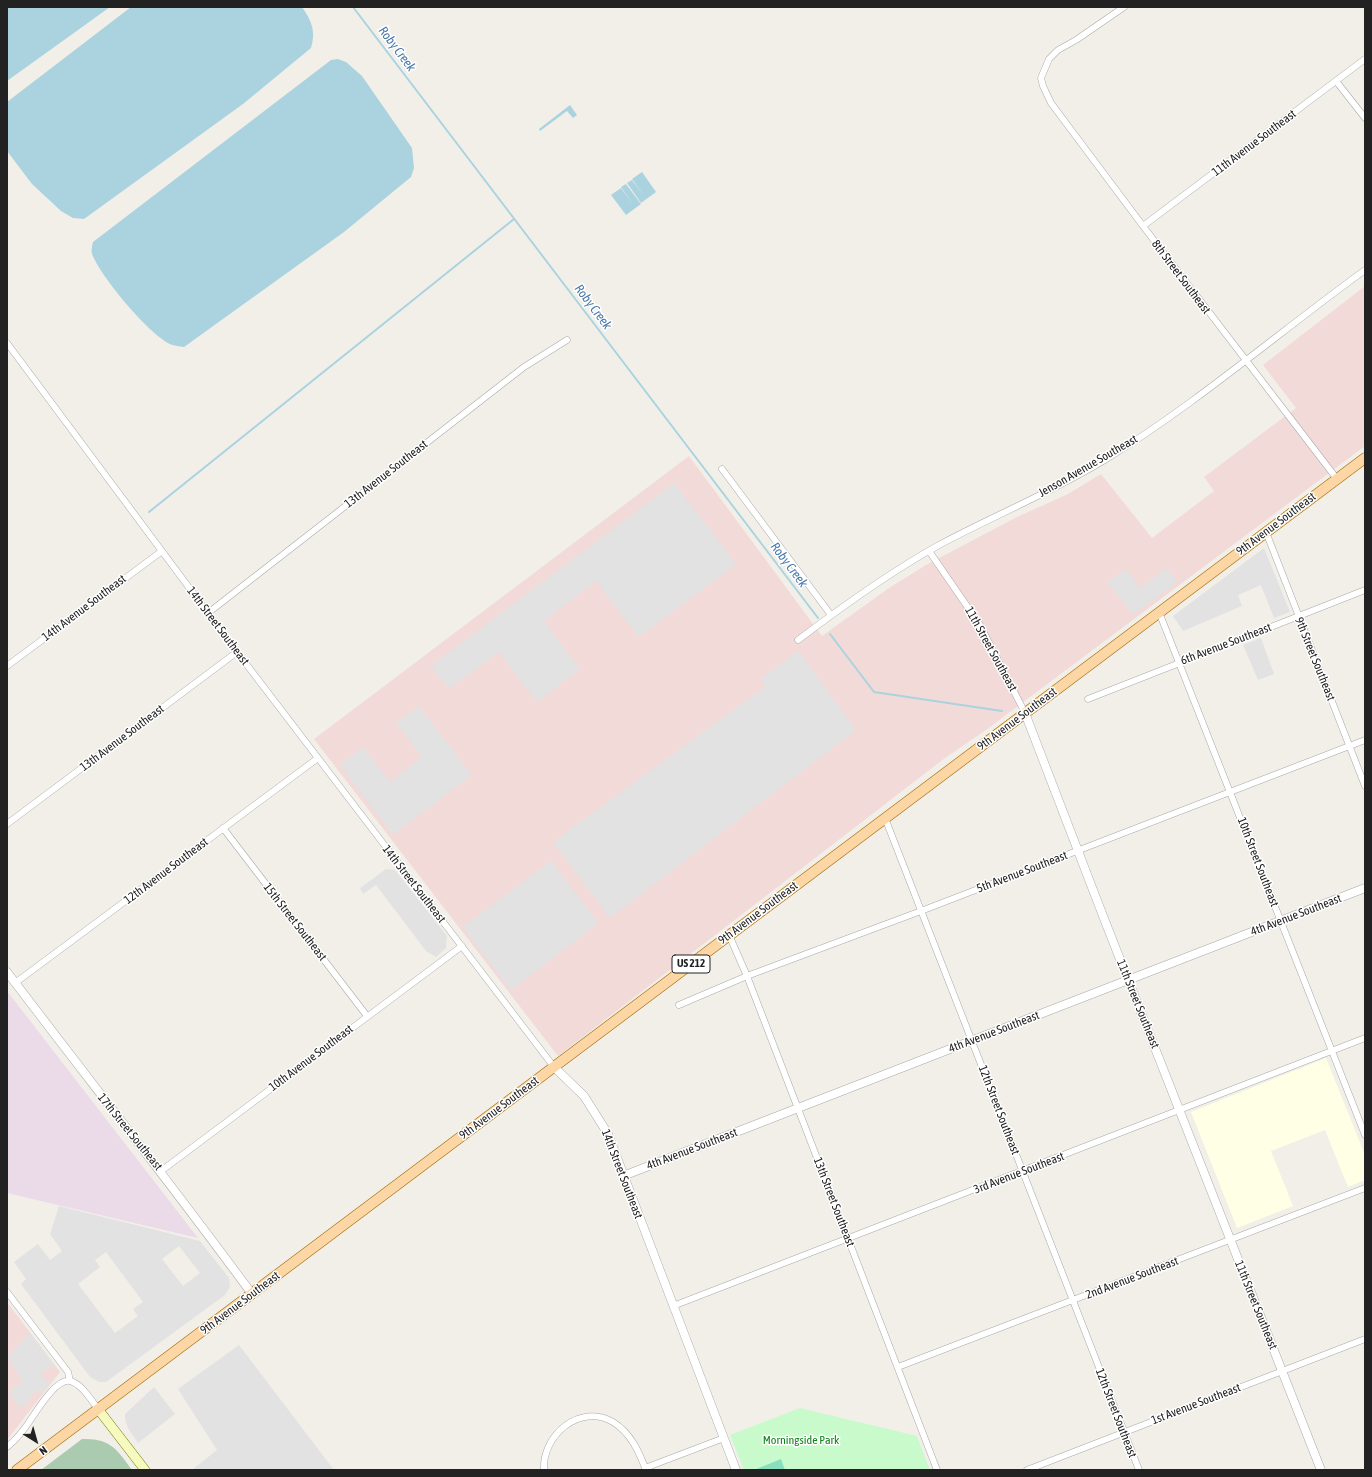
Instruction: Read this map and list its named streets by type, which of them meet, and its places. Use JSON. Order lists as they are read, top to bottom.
{
  "streets": {
    "main road": ["9th Avenue Southeast", "US 212"],
    "street": [
      "11th Avenue Southeast",
      "8th Street Southeast",
      "Jenson Avenue Southeast",
      "13th Avenue Southeast",
      "14th Avenue Southeast",
      "14th Street Southeast",
      "6th Avenue Southeast",
      "11th Street Southeast",
      "9th Street Southeast",
      "10th Street Southeast",
      "12th Avenue Southeast",
      "5th Avenue Southeast",
      "4th Avenue Southeast",
      "15th Street Southeast",
      "10th Avenue Southeast",
      "12th Street Southeast",
      "17th Street Southeast",
      "3rd Avenue Southeast",
      "13th Street Southeast",
      "2nd Avenue Southeast",
      "1st Avenue Southeast"
    ]
  },
  "crossings": [
    ["11th Avenue Southeast", "8th Street Southeast"],
    ["8th Street Southeast", "Jenson Avenue Southeast"],
    ["8th Street Southeast", "9th Avenue Southeast"],
    ["Jenson Avenue Southeast", "11th Street Southeast"],
    ["13th Avenue Southeast", "14th Street Southeast"],
    ["9th Avenue Southeast", "14th Street Southeast"],
    ["9th Avenue Southeast", "11th Street Southeast"],
    ["9th Avenue Southeast", "9th Street Southeast"],
    ["9th Avenue Southeast", "10th Street Southeast"],
    ["9th Avenue Southeast", "12th Street Southeast"],
    ["9th Avenue Southeast", "17th Street Southeast"],
    ["9th Avenue Southeast", "13th Street Southeast"],
    ["14th Avenue Southeast", "14th Street Southeast"],
    ["14th Street Southeast", "12th Avenue Southeast"],
    ["14th Street Southeast", "4th Avenue Southeast"],
    ["14th Street Southeast", "10th Avenue Southeast"],
    ["14th Street Southeast", "3rd Avenue Southeast"],
    ["6th Avenue Southeast", "9th Street Southeast"],
    ["6th Avenue Southeast", "10th Street Southeast"],
    ["11th Street Southeast", "5th Avenue Southeast"],
    ["11th Street Southeast", "4th Avenue Southeast"],
    ["11th Street Southeast", "3rd Avenue Southeast"],
    ["11th Street Southeast", "2nd Avenue Southeast"],
    ["11th Street Southeast", "1st Avenue Southeast"],
    ["9th Street Southeast", "5th Avenue Southeast"],
    ["10th Street Southeast", "5th Avenue Southeast"],
    ["10th Street Southeast", "4th Avenue Southeast"],
    ["10th Street Southeast", "3rd Avenue Southeast"],
    ["12th Avenue Southeast", "15th Street Southeast"],
    ["12th Avenue Southeast", "17th Street Southeast"],
    ["5th Avenue Southeast", "12th Street Southeast"],
    ["5th Avenue Southeast", "13th Street Southeast"],
    ["4th Avenue Southeast", "12th Street Southeast"],
    ["4th Avenue Southeast", "13th Street Southeast"],
    ["15th Street Southeast", "10th Avenue Southeast"],
    ["10th Avenue Southeast", "17th Street Southeast"],
    ["12th Street Southeast", "3rd Avenue Southeast"],
    ["12th Street Southeast", "2nd Avenue Southeast"],
    ["12th Street Southeast", "1st Avenue Southeast"],
    ["3rd Avenue Southeast", "13th Street Southeast"],
    ["13th Street Southeast", "2nd Avenue Southeast"]
  ],
  "water": ["Roby Creek"],
  "parks": ["Morningside Park"],
  "north": "bottom right"
}
